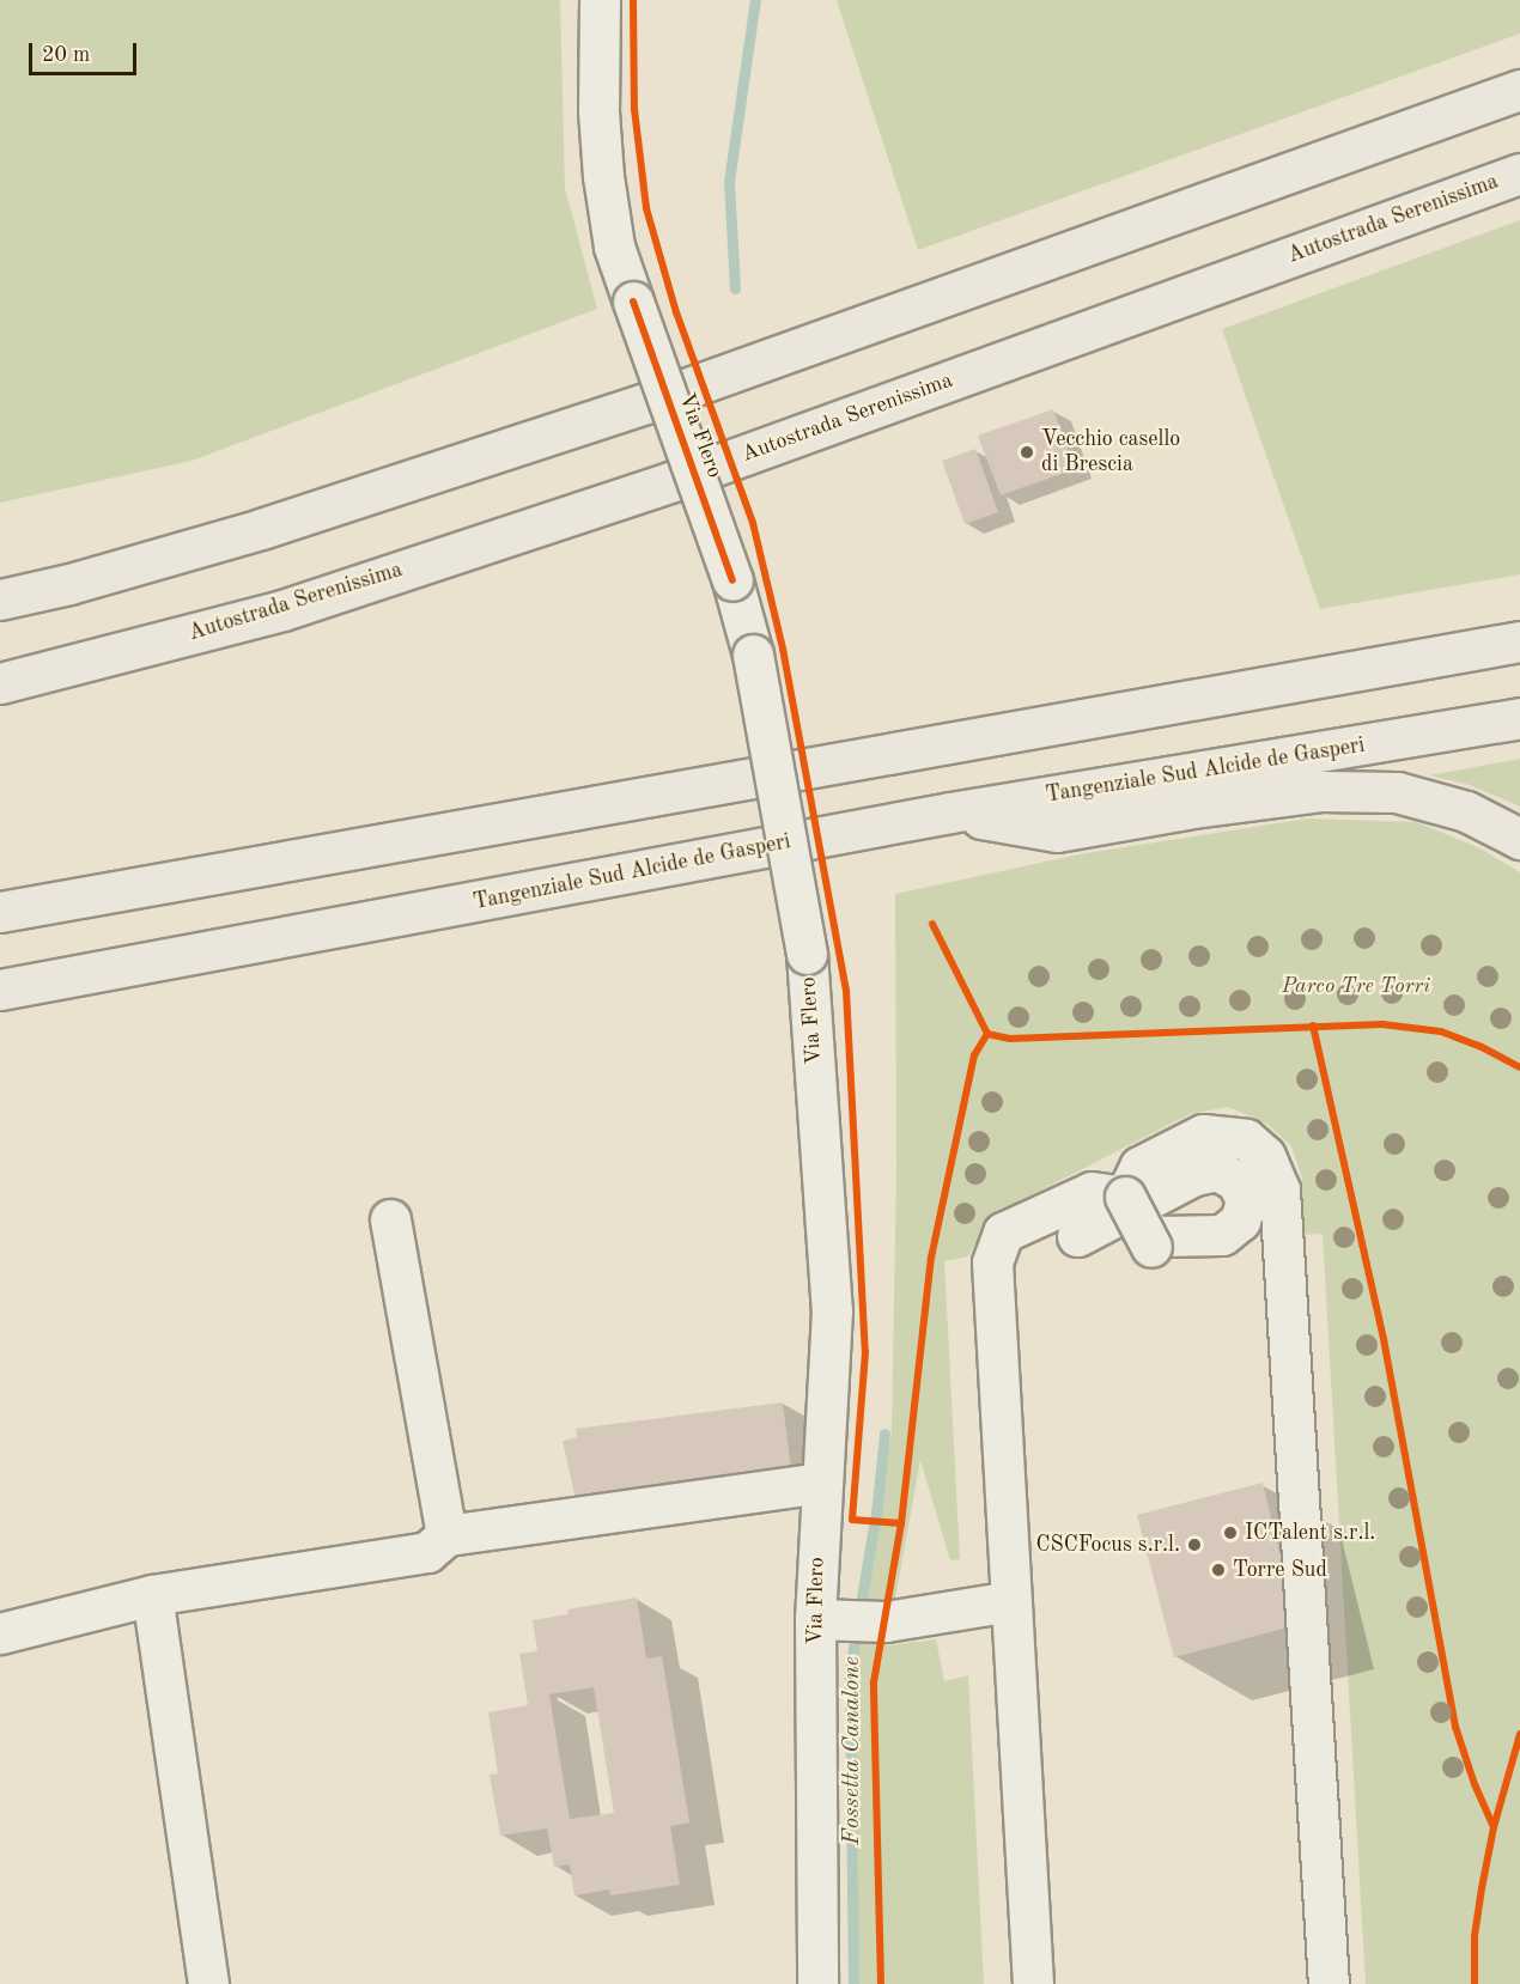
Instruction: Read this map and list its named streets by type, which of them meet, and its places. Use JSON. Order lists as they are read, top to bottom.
{
  "streets": {
    "highway": ["Autostrada Serenissima", "Tangenziale Sud Alcide de Gasperi"],
    "street": ["Via Flero"]
  },
  "water": ["Fossetta Canalone"],
  "parks": ["Parco Tre Torri"],
  "places": [
    "Vecchio casello di Brescia",
    "ICTalent s.r.l.",
    "CSCFocus s.r.l.",
    "Torre Sud"
  ],
  "scale_bar": "20 m"
}
